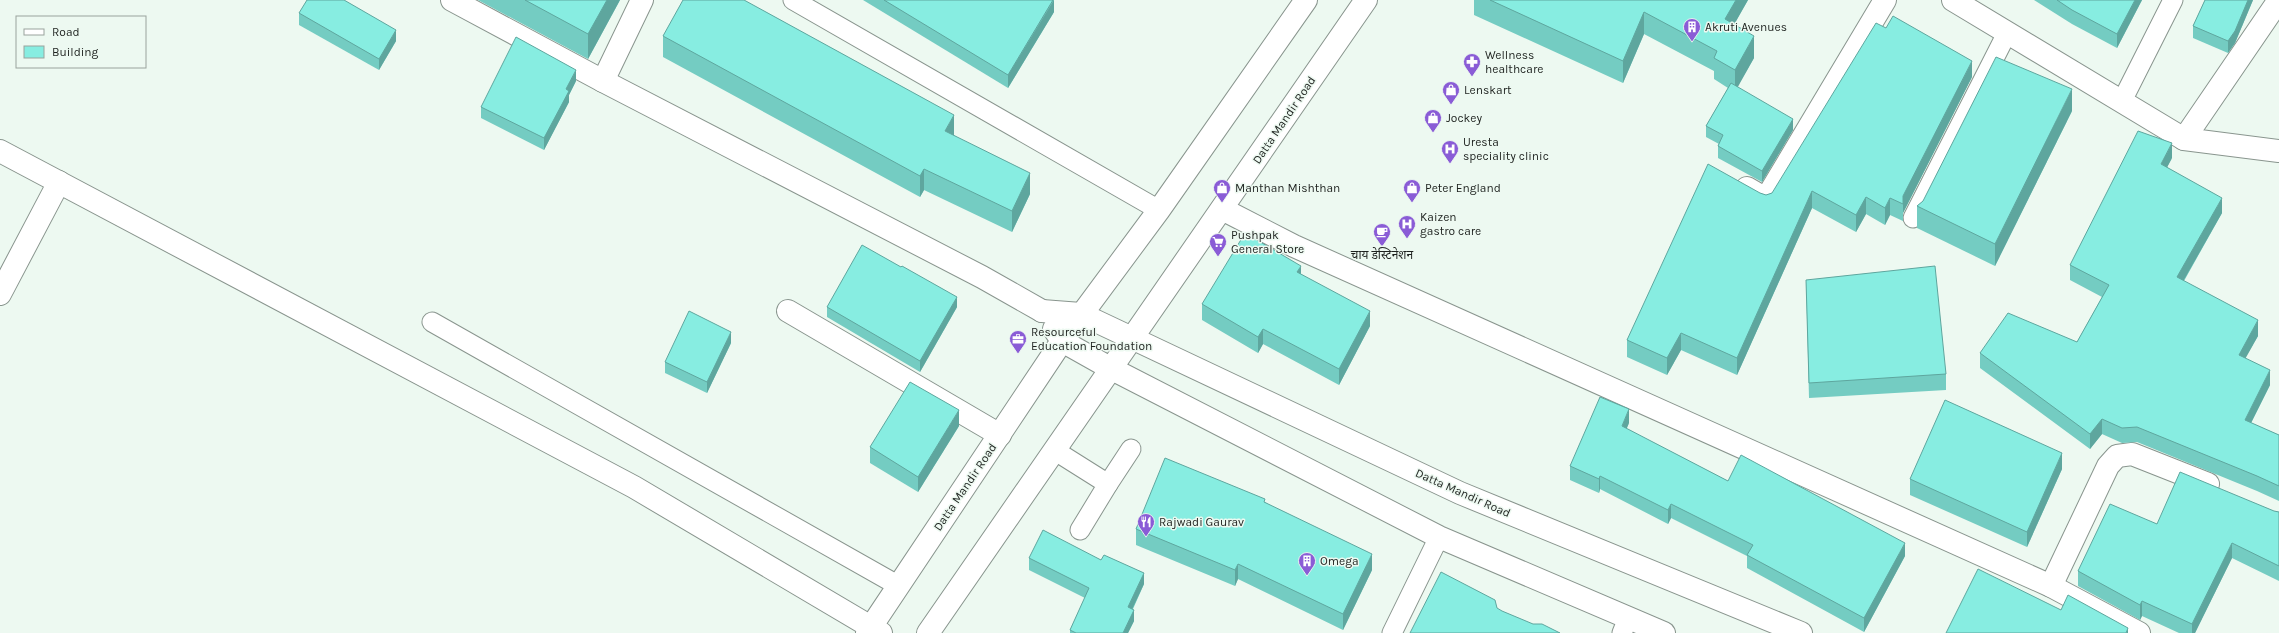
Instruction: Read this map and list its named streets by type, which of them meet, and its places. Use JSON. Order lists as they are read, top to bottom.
{
  "streets": {
    "street": ["Datta Mandir Road"]
  },
  "places": {
    "building": ["Akruti Avenues", "Omega"],
    "pharmacy": ["Wellness healthcare"],
    "shop": [
      "Lenskart",
      "Jockey",
      "Manthan Mishthan",
      "Peter England"
    ],
    "hospital": ["Uresta speciality clinic", "Kaizen gastro care"],
    "cafe": ["चाय डेस्टिनेशन"],
    "supermarket": ["Pushpak General Store"],
    "office": ["Resourceful Education Foundation"],
    "restaurant": ["Rajwadi Gaurav"]
  },
  "legend": ["Road", "Building"]
}
